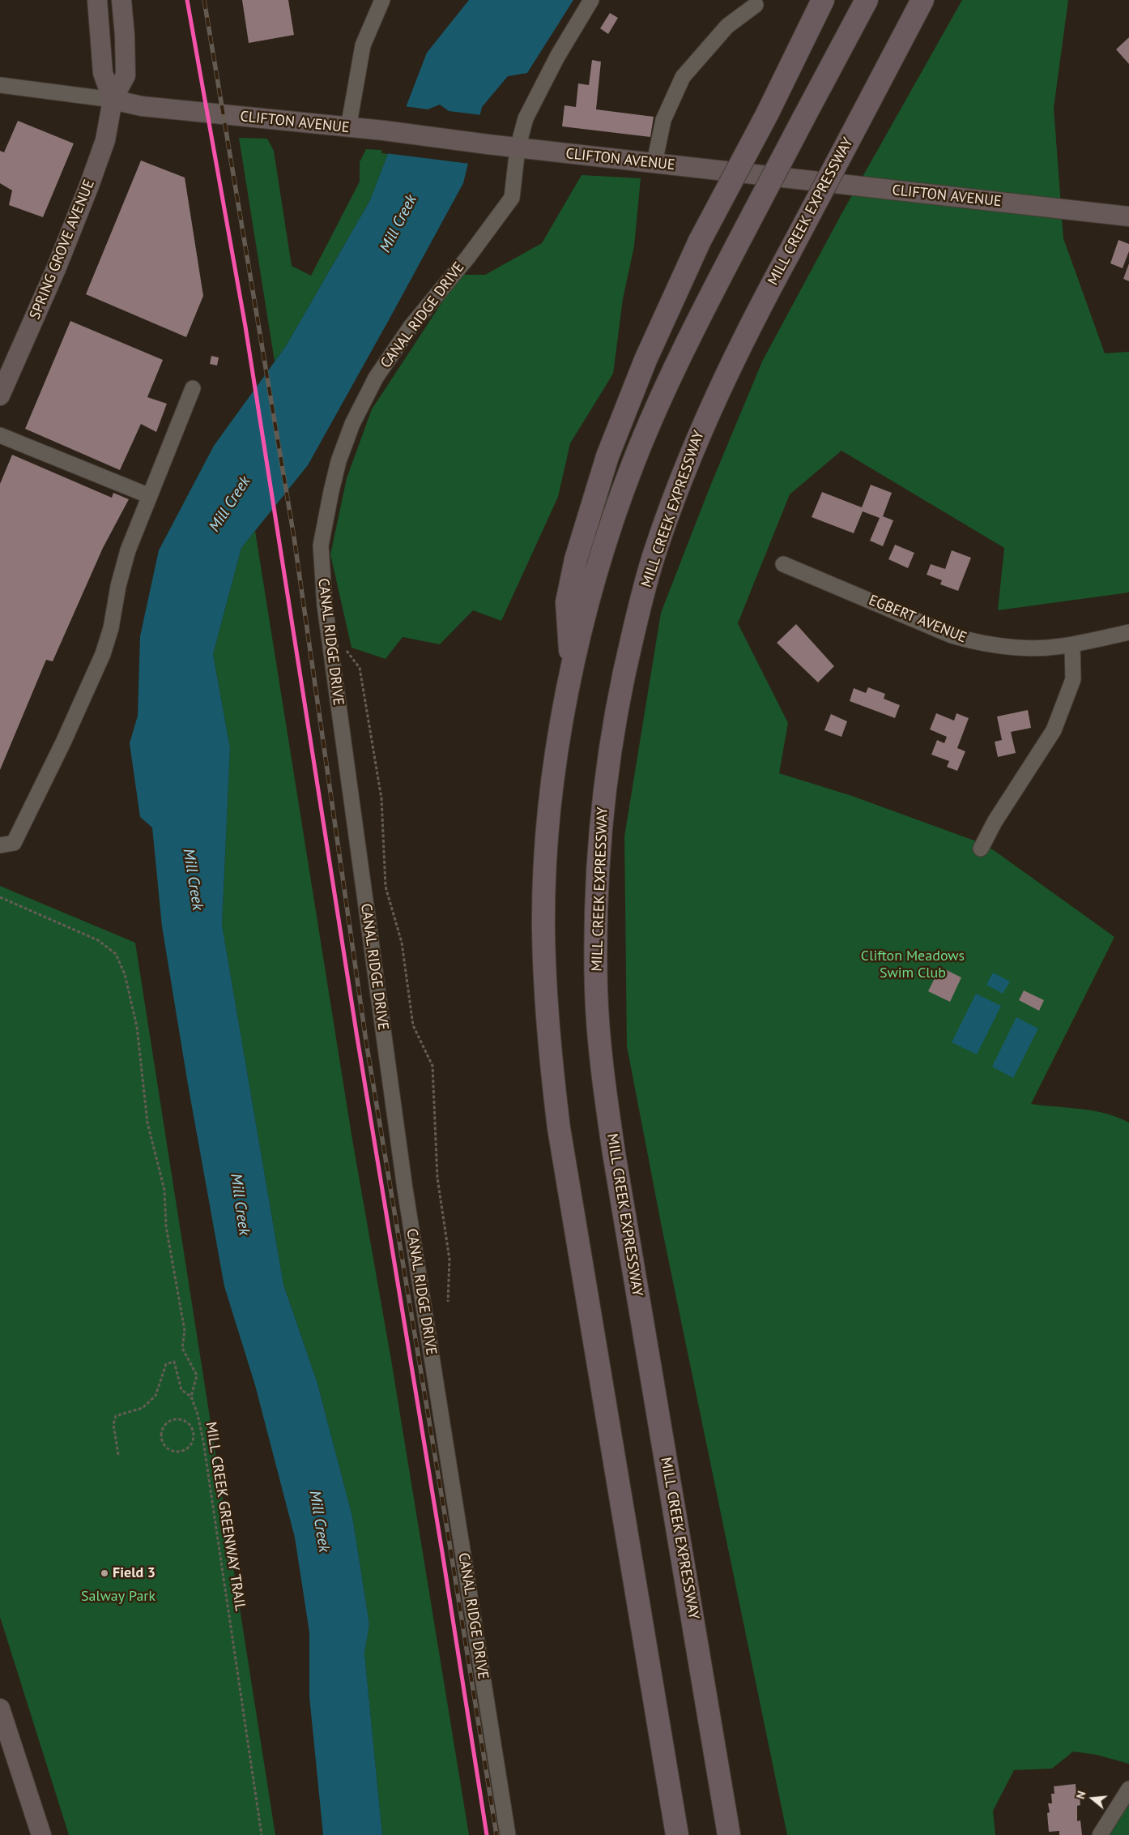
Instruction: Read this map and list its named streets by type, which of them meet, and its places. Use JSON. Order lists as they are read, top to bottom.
{
  "streets": {
    "highway": ["MILL CREEK EXPRESSWAY"],
    "main road": ["CLIFTON AVENUE", "SPRING GROVE AVENUE"],
    "street": ["CANAL RIDGE DRIVE", "EGBERT AVENUE"],
    "path": ["MILL CREEK GREENWAY TRAIL"]
  },
  "crossings": [
    ["CLIFTON AVENUE", "SPRING GROVE AVENUE"],
    ["CLIFTON AVENUE", "CANAL RIDGE DRIVE"]
  ],
  "water": ["Mill Creek"],
  "parks": ["Clifton Meadows Swim Club", "Salway Park"],
  "places": ["Field 3"],
  "north": "left"
}
